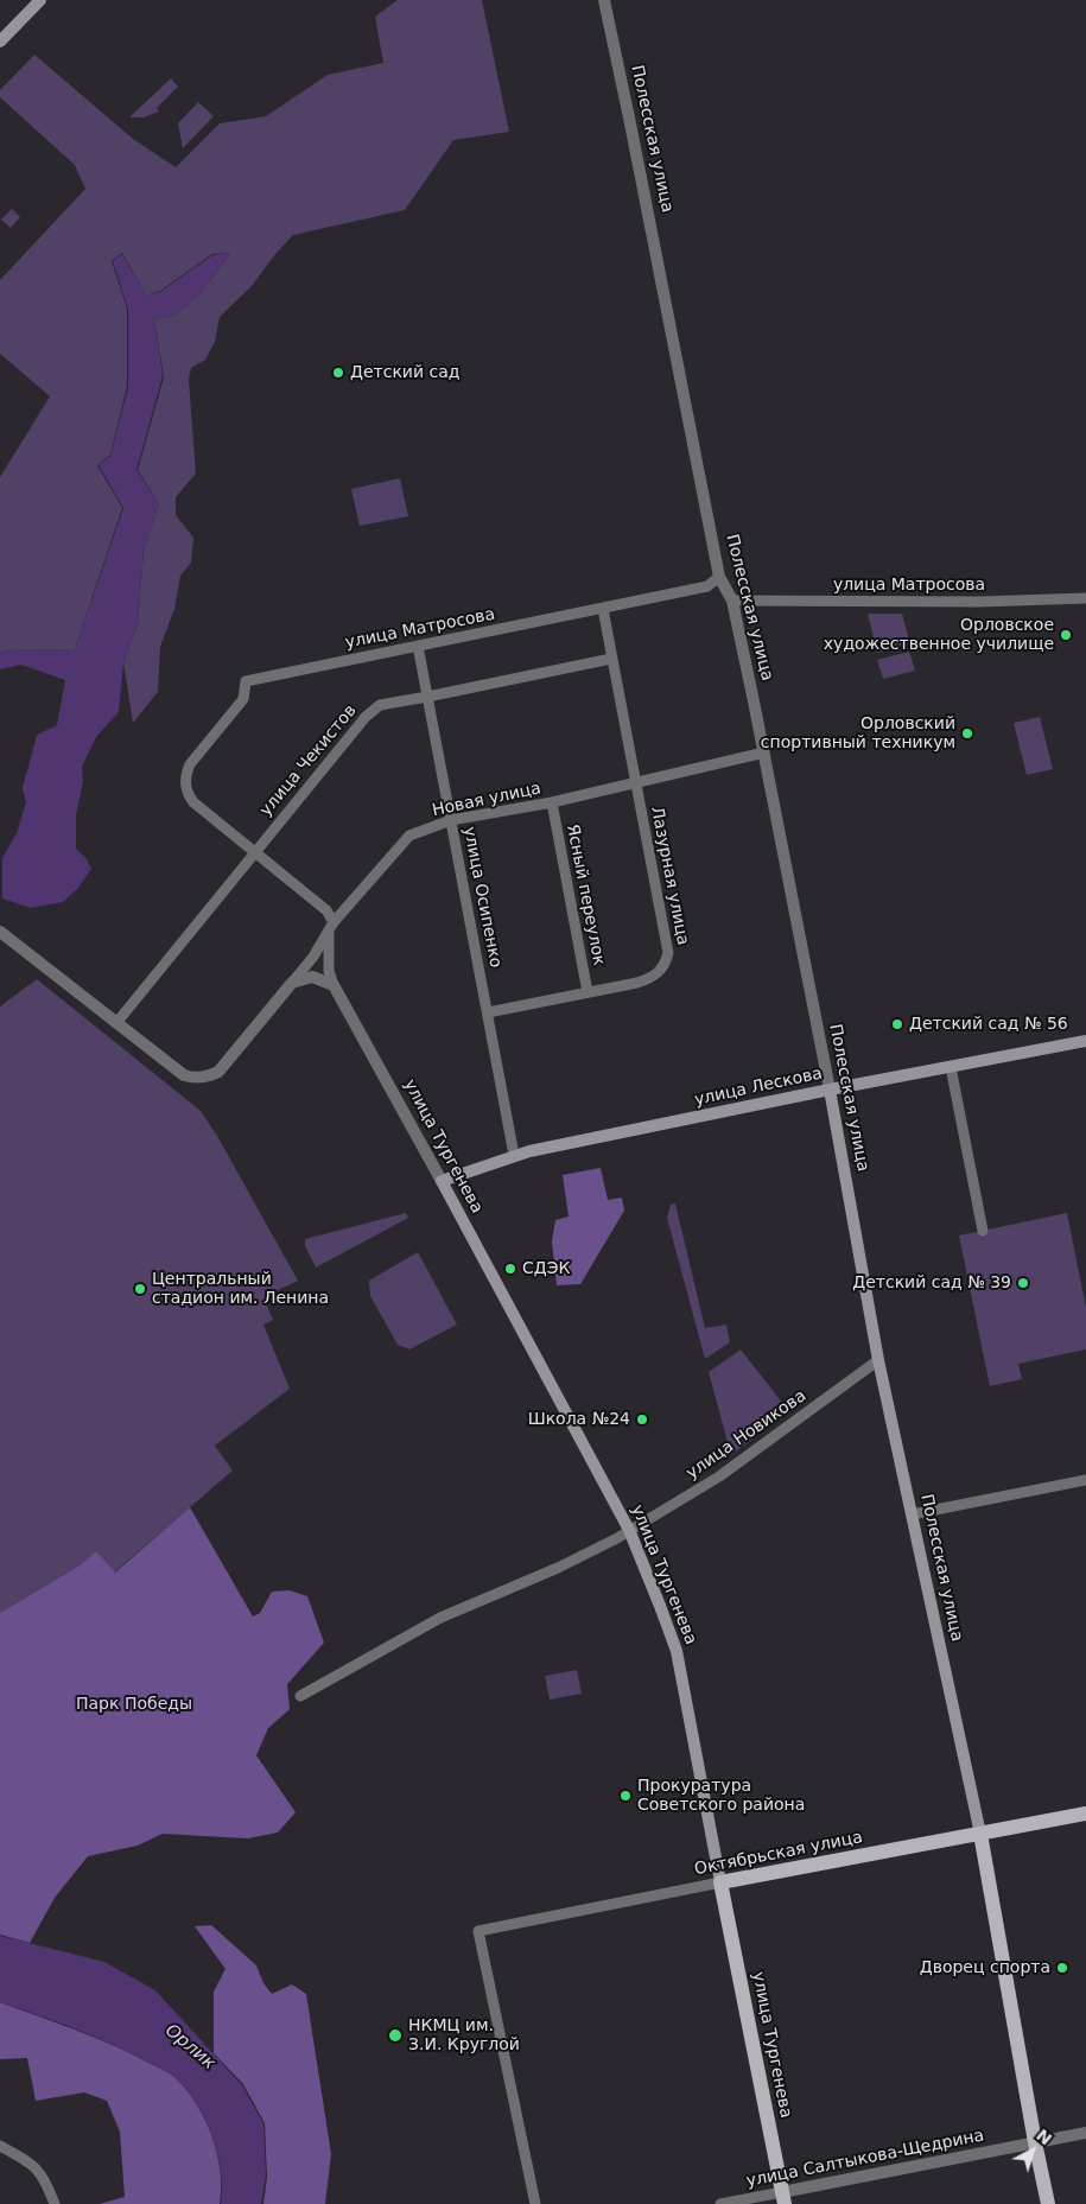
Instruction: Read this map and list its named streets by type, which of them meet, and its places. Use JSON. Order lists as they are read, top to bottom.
{
  "streets": {
    "main road": [
      "Полесская улица",
      "улица Лескова",
      "улица Тургенева",
      "Октябрьская улица"
    ],
    "street": [
      "улица Матросова",
      "улица Чекистов",
      "Новая улица",
      "Лазурная улица",
      "Ясный переулок",
      "улица Осипенко",
      "улица Новикова",
      "улица Салтыкова-Щедрина"
    ]
  },
  "crossings": [
    ["Полесская улица", "улица Матросова"],
    ["Полесская улица", "Новая улица"],
    ["Полесская улица", "улица Лескова"],
    ["Полесская улица", "улица Новикова"],
    ["Полесская улица", "Октябрьская улица"],
    ["Полесская улица", "улица Салтыкова-Щедрина"],
    ["улица Матросова", "улица Чекистов"],
    ["улица Матросова", "Лазурная улица"],
    ["улица Матросова", "улица Осипенко"],
    ["улица Чекистов", "Новая улица"],
    ["улица Чекистов", "Лазурная улица"],
    ["улица Чекистов", "улица Осипенко"],
    ["Новая улица", "Лазурная улица"],
    ["Новая улица", "Ясный переулок"],
    ["Новая улица", "улица Осипенко"],
    ["Лазурная улица", "Ясный переулок"],
    ["Лазурная улица", "улица Осипенко"],
    ["улица Осипенко", "улица Лескова"],
    ["улица Лескова", "улица Тургенева"],
    ["улица Тургенева", "улица Новикова"],
    ["улица Тургенева", "Октябрьская улица"],
    ["улица Тургенева", "улица Салтыкова-Щедрина"]
  ],
  "water": ["Орлик"],
  "parks": ["Парк Победы"],
  "places": [
    "Детский сад",
    "Орловское художественное училище",
    "Орловский спортивный техникум",
    "Детский сад № 56",
    "СДЭК",
    "Детский сад № 39",
    "Центральный стадион им. Ленина",
    "Школа №24",
    "Прокуратура Советского района",
    "Дворец спорта",
    "НКМЦ им. З.И. Круглой"
  ],
  "north": "top right"
}
